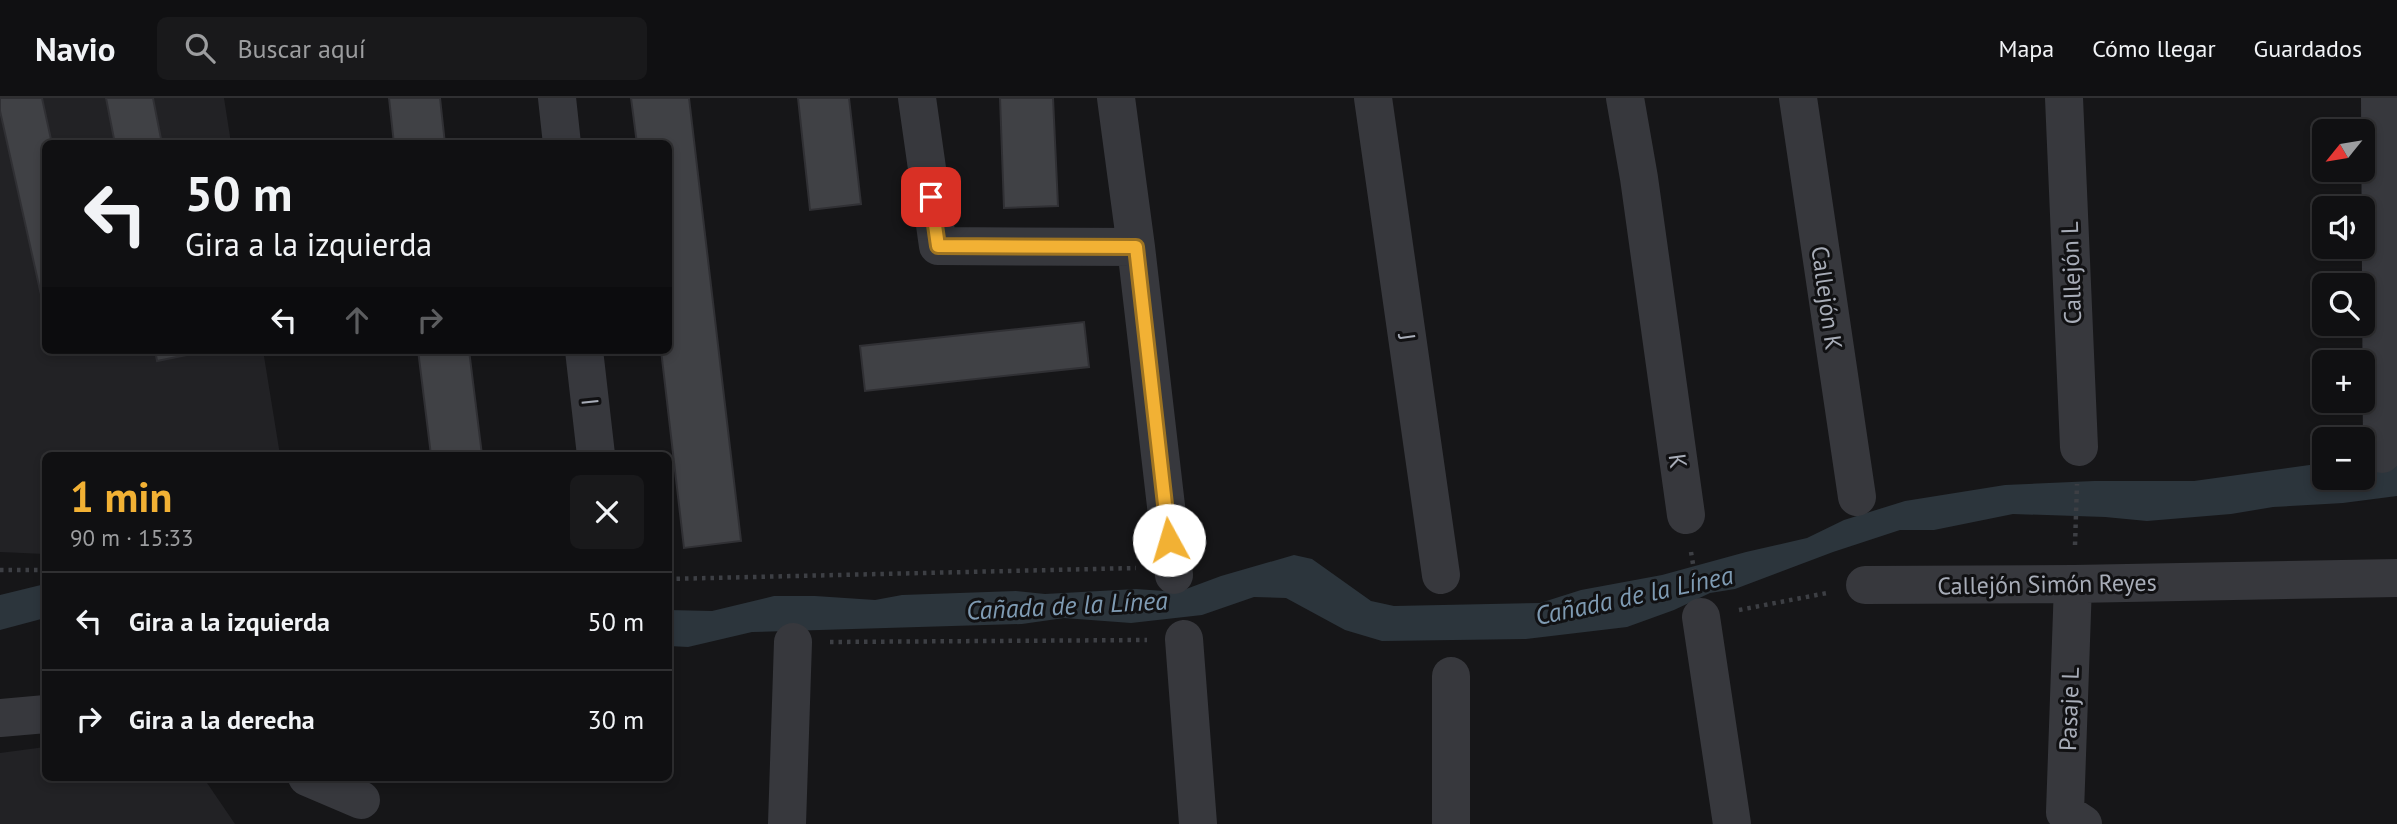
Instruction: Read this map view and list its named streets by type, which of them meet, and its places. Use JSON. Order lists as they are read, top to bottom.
{
  "streets": {
    "street": [
      "Callejón L",
      "Callejón K",
      "J",
      "I",
      "K",
      "Callejón Simón Reyes",
      "Pasaje L"
    ]
  },
  "crossings": [
    ["Callejón Simón Reyes", "Pasaje L"]
  ],
  "water": ["Cañada de la Línea"],
  "north": "bottom left",
  "page": {
    "header": "Navio",
    "search": "Buscar aquí",
    "nav": ["Mapa", "Cómo llegar", "Guardados"],
    "map_buttons": ["+", "−"],
    "turn": ["50 m", "Gira a la izquierda"],
    "heading": ["1 min", "90 m · 15:33"],
    "list": [
      {
        "name": "Gira a la izquierda",
        "value": "50 m"
      },
      {
        "name": "Gira a la derecha",
        "value": "30 m"
      }
    ]
  }
}
